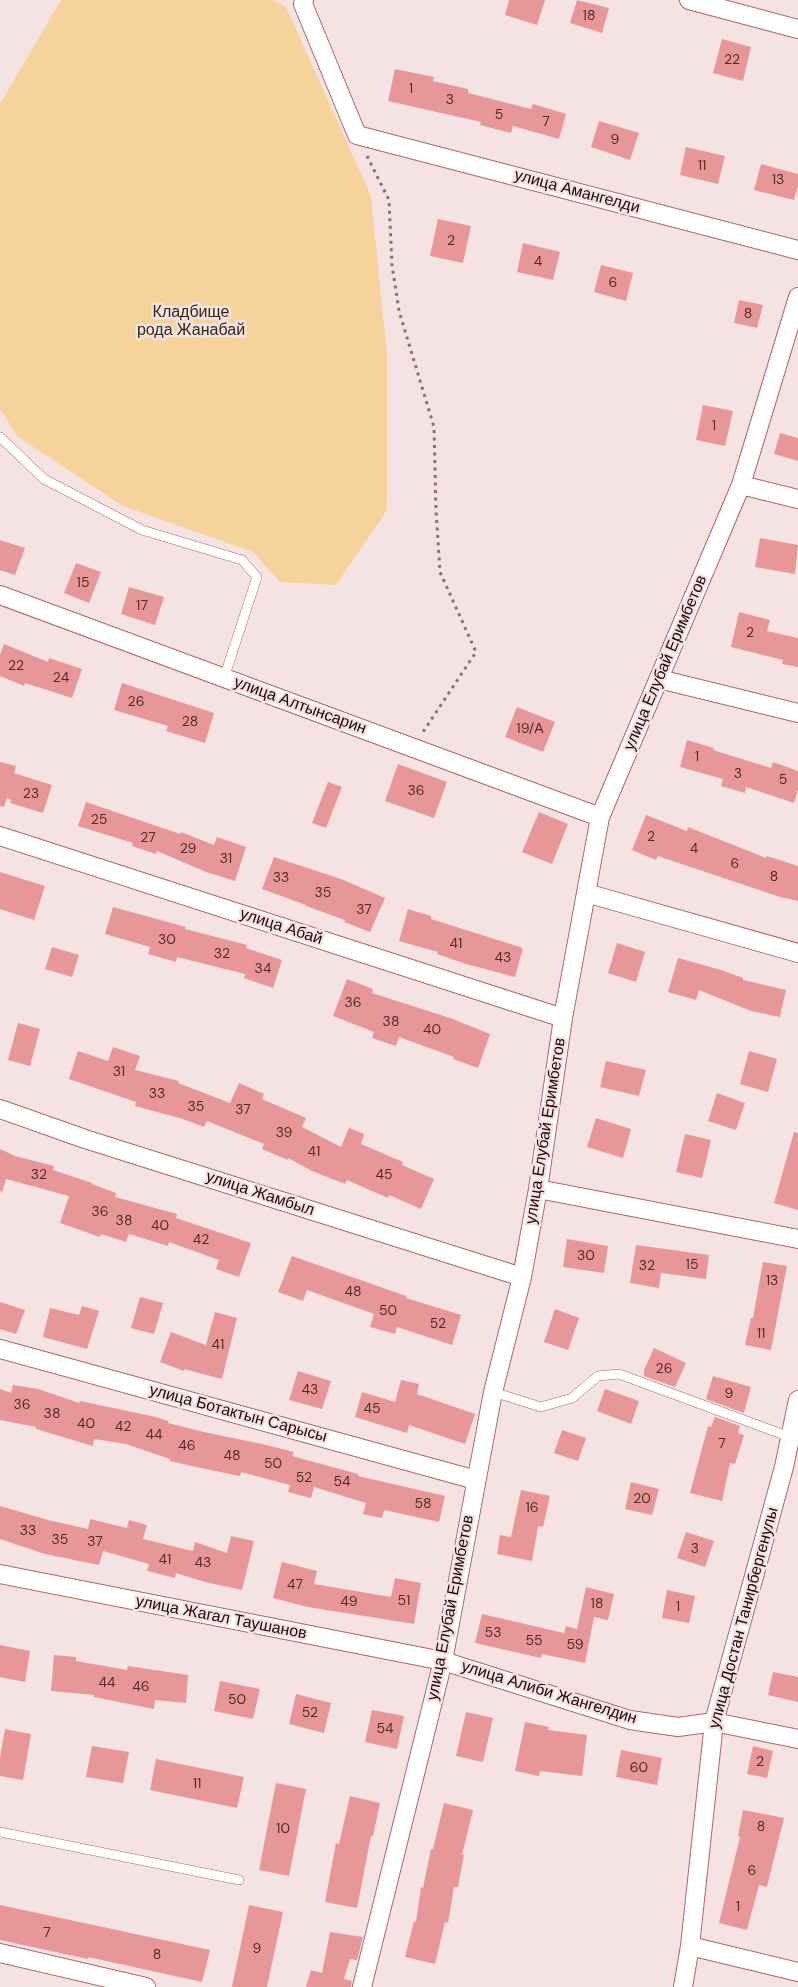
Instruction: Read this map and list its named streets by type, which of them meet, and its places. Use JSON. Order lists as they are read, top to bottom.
{
  "streets": {
    "street": [
      "улица Амангелди",
      "улица Елубай Еримбетов",
      "улица Алтынсарин",
      "улица Абай",
      "улица Жамбыл",
      "улица Ботактын Сарысы",
      "улица Жагал Таушанов",
      "улица Достан Танирбергенулы",
      "улица Алиби Жангелдин"
    ]
  },
  "crossings": [
    ["улица Елубай Еримбетов", "улица Алтынсарин"],
    ["улица Елубай Еримбетов", "улица Абай"],
    ["улица Елубай Еримбетов", "улица Жамбыл"],
    ["улица Елубай Еримбетов", "улица Ботактын Сарысы"],
    ["улица Елубай Еримбетов", "улица Жагал Таушанов"],
    ["улица Елубай Еримбетов", "улица Алиби Жангелдин"],
    ["улица Жагал Таушанов", "улица Алиби Жангелдин"],
    ["улица Достан Танирбергенулы", "улица Алиби Жангелдин"]
  ],
  "parks": ["Кладбище рода Жанабай"],
  "house_numbers": [
    "18",
    "22",
    "1",
    "3",
    "5",
    "7",
    "9",
    "11",
    "13",
    "2",
    "4",
    "6",
    "8",
    "1",
    "15",
    "17",
    "2",
    "22",
    "24",
    "26",
    "28",
    "19/А",
    "1",
    "3",
    "5",
    "36",
    "23",
    "25",
    "2",
    "27",
    "29",
    "4",
    "31",
    "6",
    "8",
    "33",
    "35",
    "37",
    "30",
    "41",
    "32",
    "43",
    "34",
    "36",
    "38",
    "40",
    "31",
    "33",
    "35",
    "37",
    "39",
    "41",
    "32",
    "45",
    "36",
    "38",
    "40",
    "42",
    "30",
    "15",
    "32",
    "13",
    "48",
    "50",
    "52",
    "11",
    "41",
    "26",
    "43",
    "9",
    "36",
    "45",
    "38",
    "40",
    "42",
    "44",
    "7",
    "46",
    "48",
    "50",
    "52",
    "54",
    "20",
    "58",
    "16",
    "33",
    "35",
    "37",
    "3",
    "41",
    "43",
    "47",
    "51",
    "49",
    "18",
    "1",
    "53",
    "55",
    "59",
    "44",
    "46",
    "50",
    "52",
    "54",
    "2",
    "60",
    "11",
    "8",
    "10",
    "6",
    "1",
    "7",
    "9",
    "8"
  ]
}
